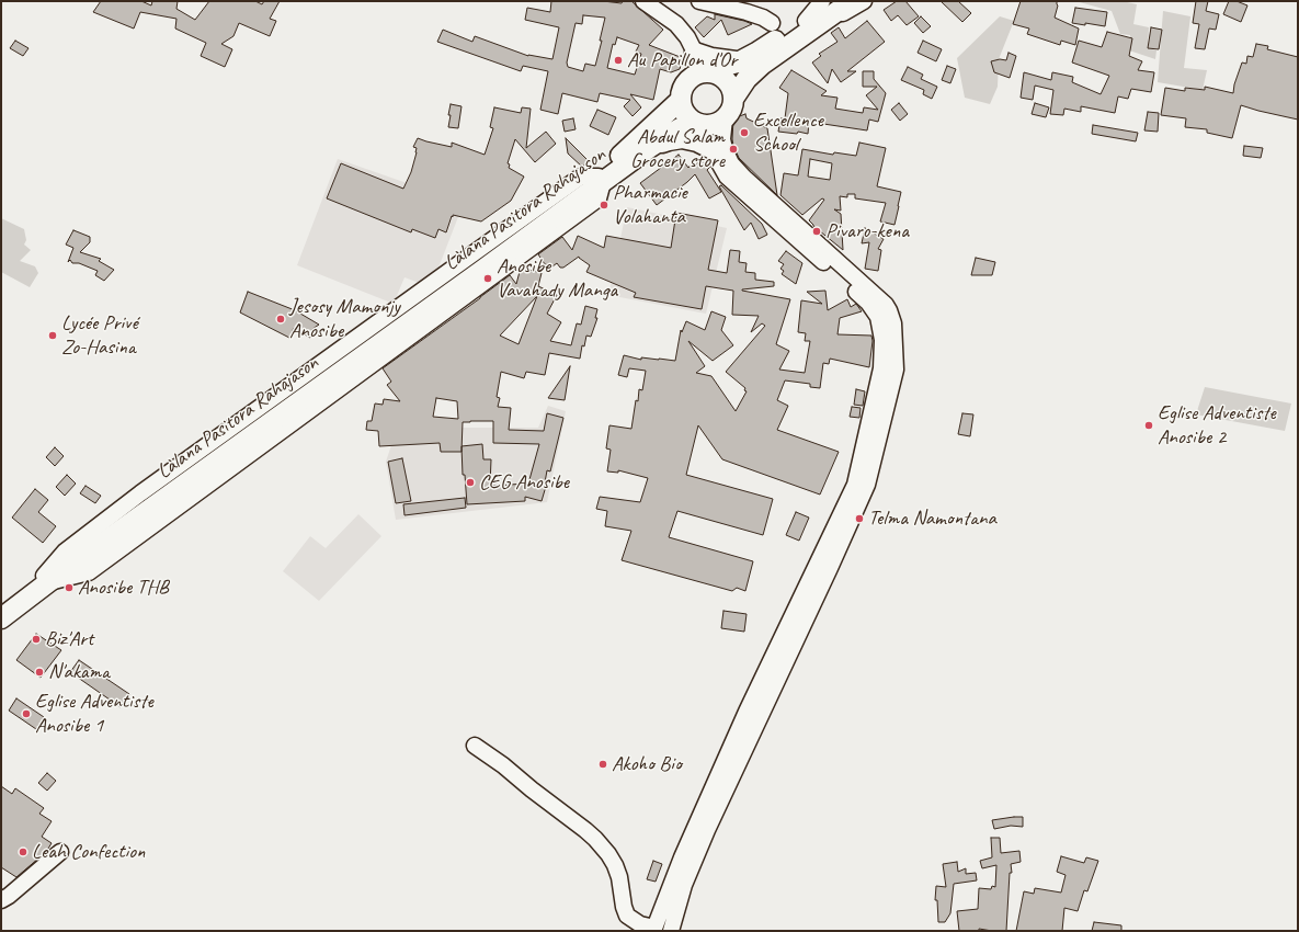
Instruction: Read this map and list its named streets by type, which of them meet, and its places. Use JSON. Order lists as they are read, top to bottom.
{
  "streets": {
    "main road": ["Làlana Pasitora Rahajason"]
  },
  "places": [
    "Au Papillon d'Or",
    "Excellence School",
    "Abdul Salam Grocery store",
    "Pharmacie Volahanta",
    "Pivaro-kena",
    "Anosibe Vavahady Manga",
    "Jesosy Mamonjy Anosibe",
    "Lycée Privé Zo-Hasina",
    "Eglise Adventiste Anosibe 2",
    "CEG Anosibe",
    "Telma Namontana",
    "Anosibe THB",
    "Biz'Art",
    "N'akama",
    "Eglise Adventiste Anosibe 1",
    "Akoho Bio",
    "Leah Confection"
  ]
}
